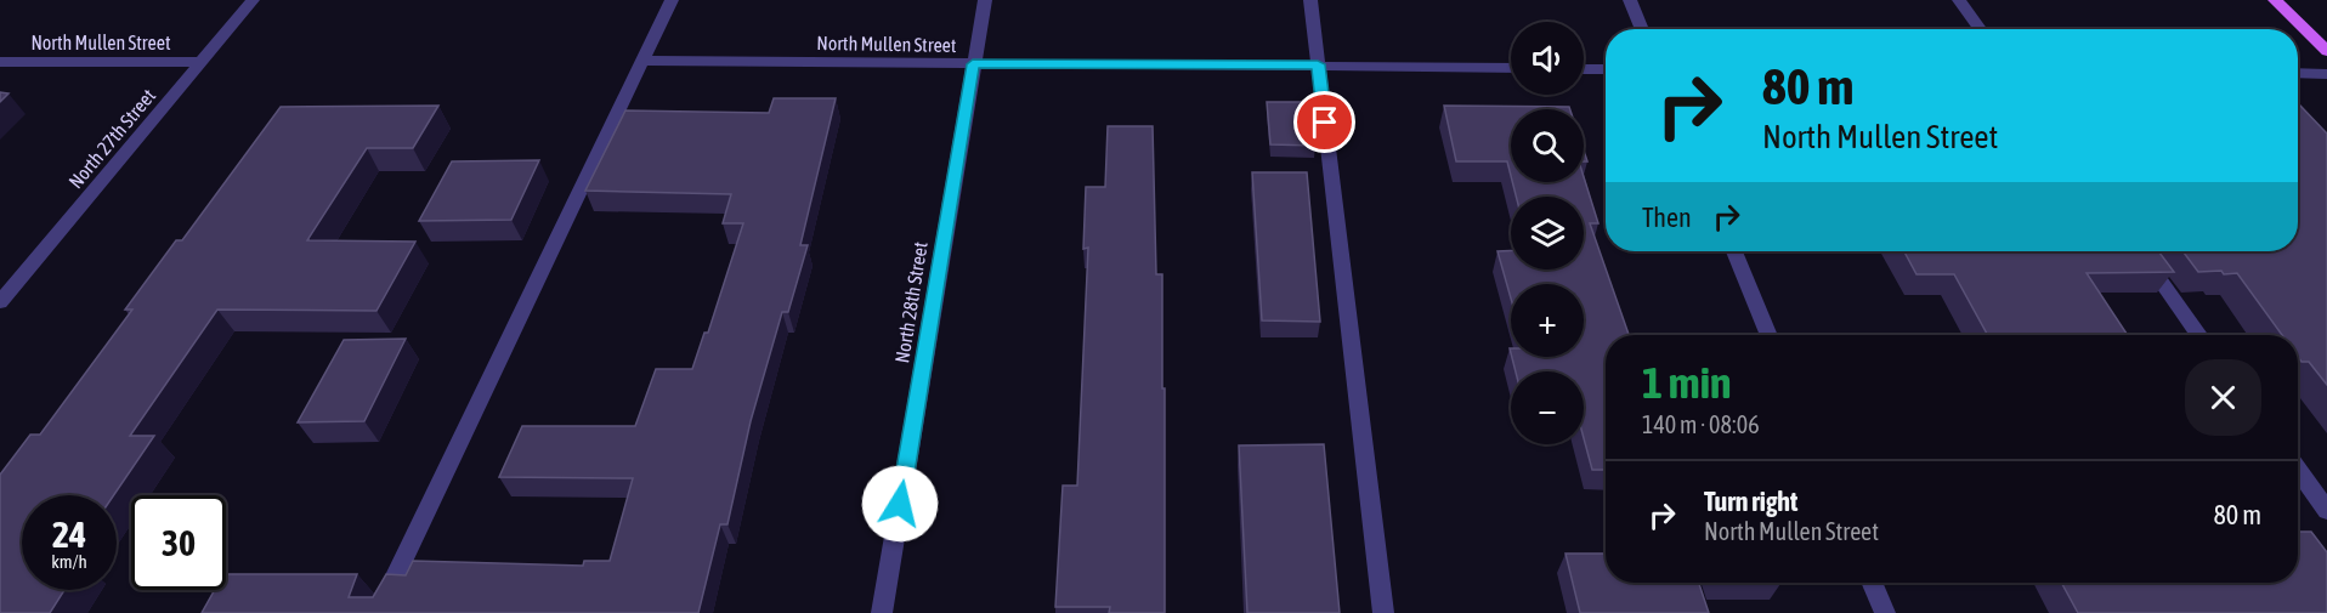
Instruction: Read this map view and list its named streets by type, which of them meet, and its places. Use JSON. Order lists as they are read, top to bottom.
{
  "streets": {
    "street": ["North Mullen Street", "North 27th Street", "North 28th Street"]
  },
  "crossings": [
    ["North Mullen Street", "North 27th Street"],
    ["North Mullen Street", "North 28th Street"]
  ],
  "page": {
    "map_buttons": ["+", "−"],
    "turn": ["80 m", "North Mullen Street"],
    "then": "Then",
    "heading": ["1 min", "140 m · 08:06"],
    "list": [
      {
        "name": "Turn right",
        "note": "North Mullen Street",
        "value": "80 m"
      }
    ],
    "speed": "24 km/h",
    "limit": "30"
  }
}
